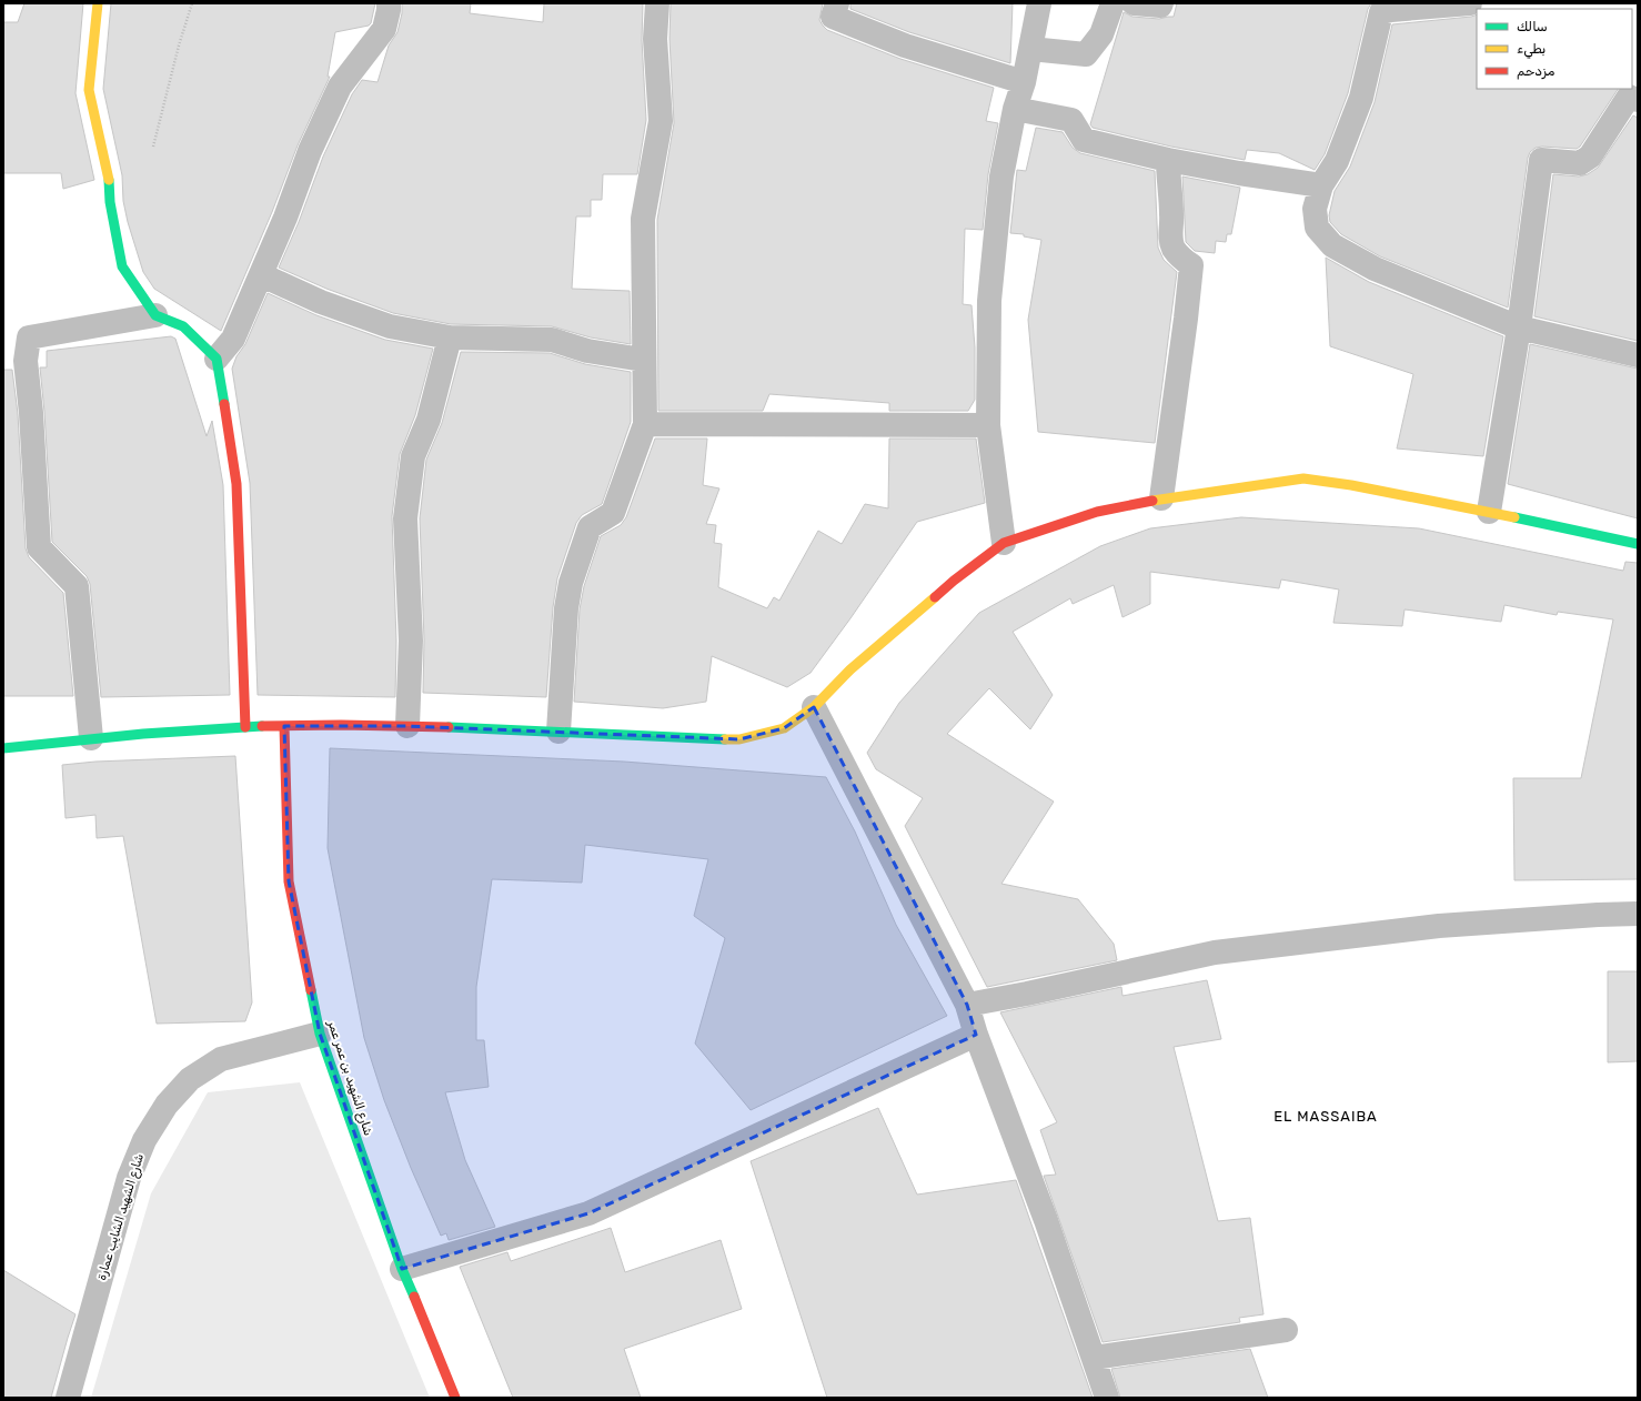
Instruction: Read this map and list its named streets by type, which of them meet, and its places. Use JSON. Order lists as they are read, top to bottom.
{
  "streets": {
    "main road": ["شارع الشهيد بن عمر عمر"],
    "street": ["شارع الشهيد الشايب عمارة"]
  },
  "crossings": [
    ["شارع الشهيد بن عمر عمر", "شارع الشهيد الشايب عمارة"]
  ],
  "districts": ["EL MASSAIBA"],
  "legend": ["سالك", "بطيء", "مزدحم"]
}
